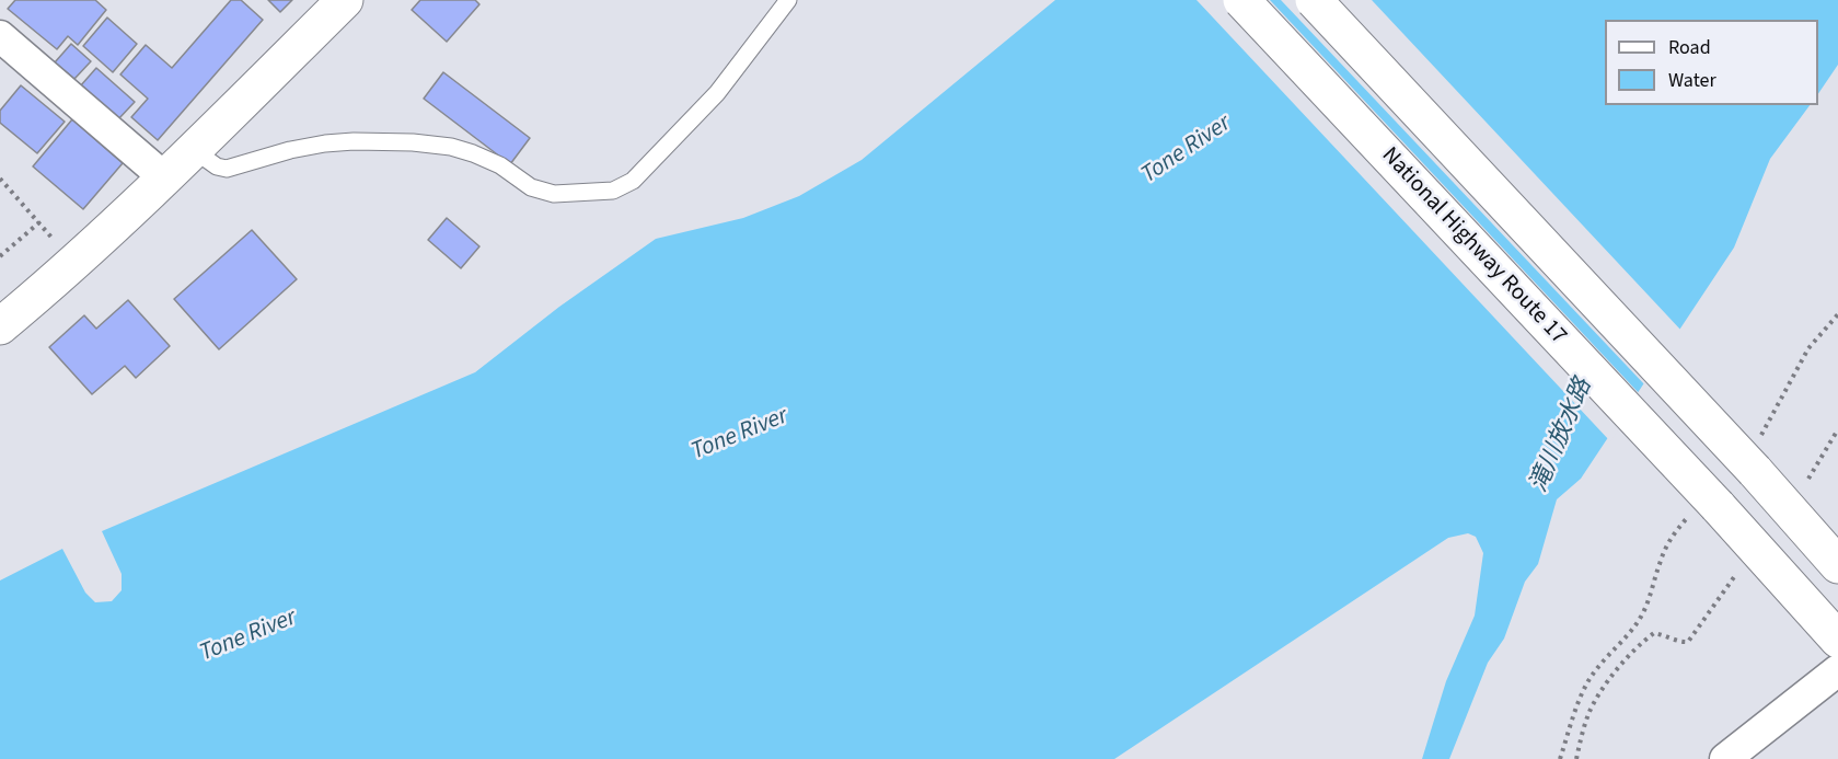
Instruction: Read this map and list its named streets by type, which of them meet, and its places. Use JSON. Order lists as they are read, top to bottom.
{
  "streets": {
    "main road": ["National Highway Route 17"]
  },
  "water": ["Tone River", "滝川放水路"],
  "legend": ["Road", "Water"]
}
